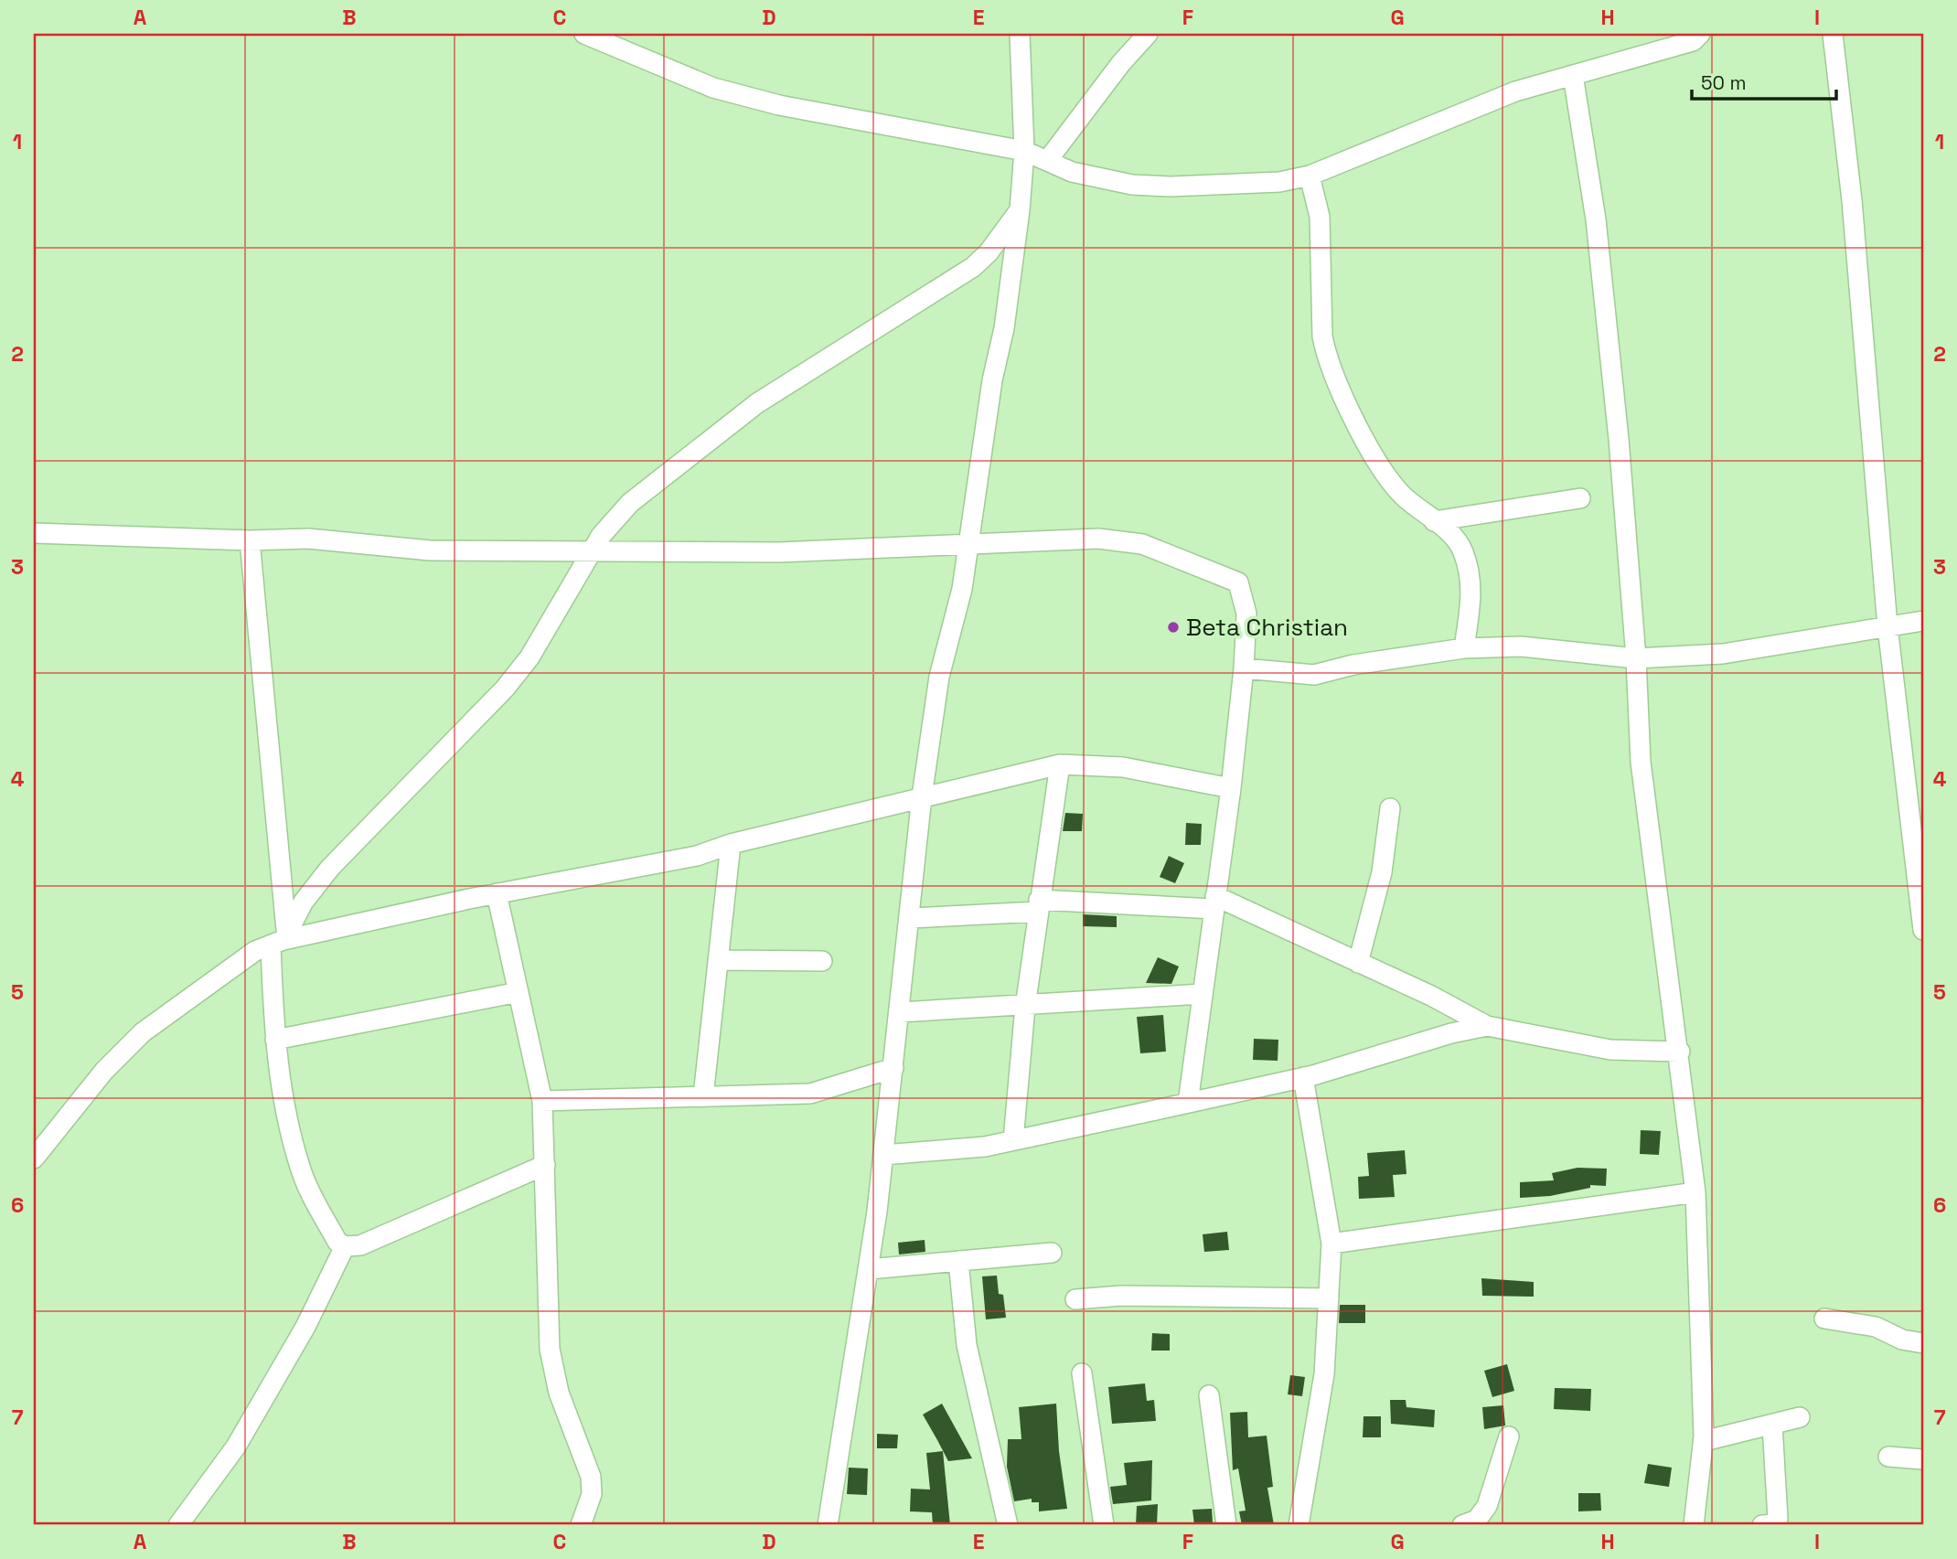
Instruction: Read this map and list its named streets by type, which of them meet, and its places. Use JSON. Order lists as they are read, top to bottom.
{
  "places": ["Beta Christian"],
  "scale_bar": "50 m",
  "grid": {
    "columns": [
      "A",
      "B",
      "C",
      "D",
      "E",
      "F",
      "G",
      "H",
      "I"
    ],
    "rows": [
      "1",
      "2",
      "3",
      "4",
      "5",
      "6",
      "7"
    ]
  }
}
